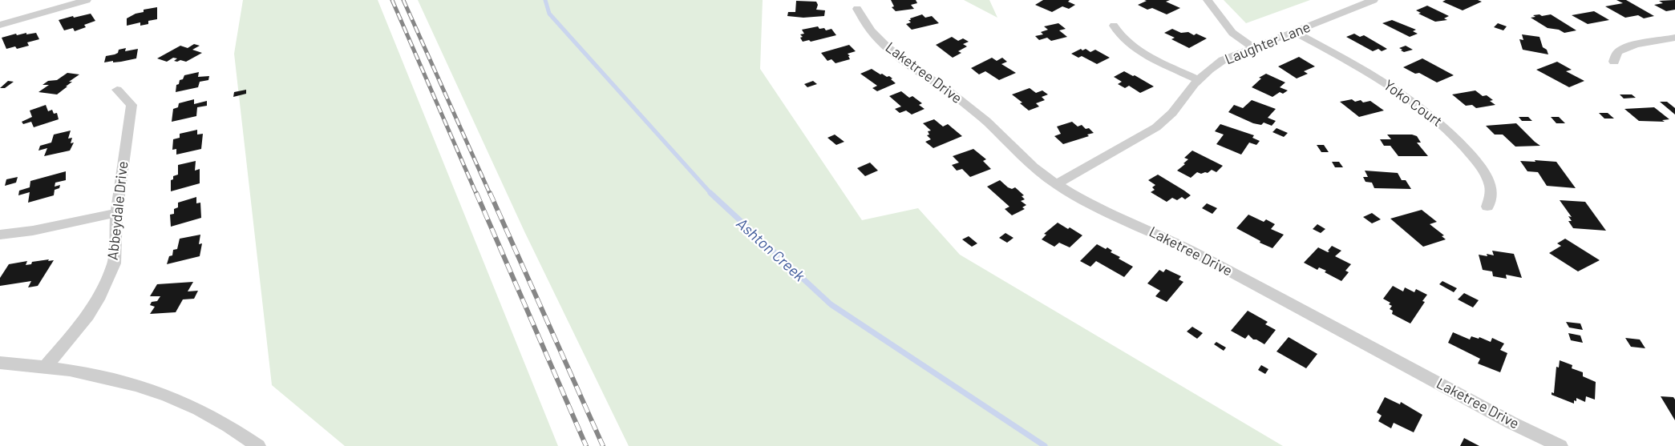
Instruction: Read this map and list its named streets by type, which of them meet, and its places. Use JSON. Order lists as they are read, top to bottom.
{
  "streets": {
    "street": [
      "Laughter Lane",
      "Laketree Drive",
      "Yoko Court",
      "Abbeydale Drive"
    ]
  },
  "crossings": [
    ["Laughter Lane", "Laketree Drive"],
    ["Laughter Lane", "Yoko Court"]
  ],
  "water": ["Ashton Creek"]
}
